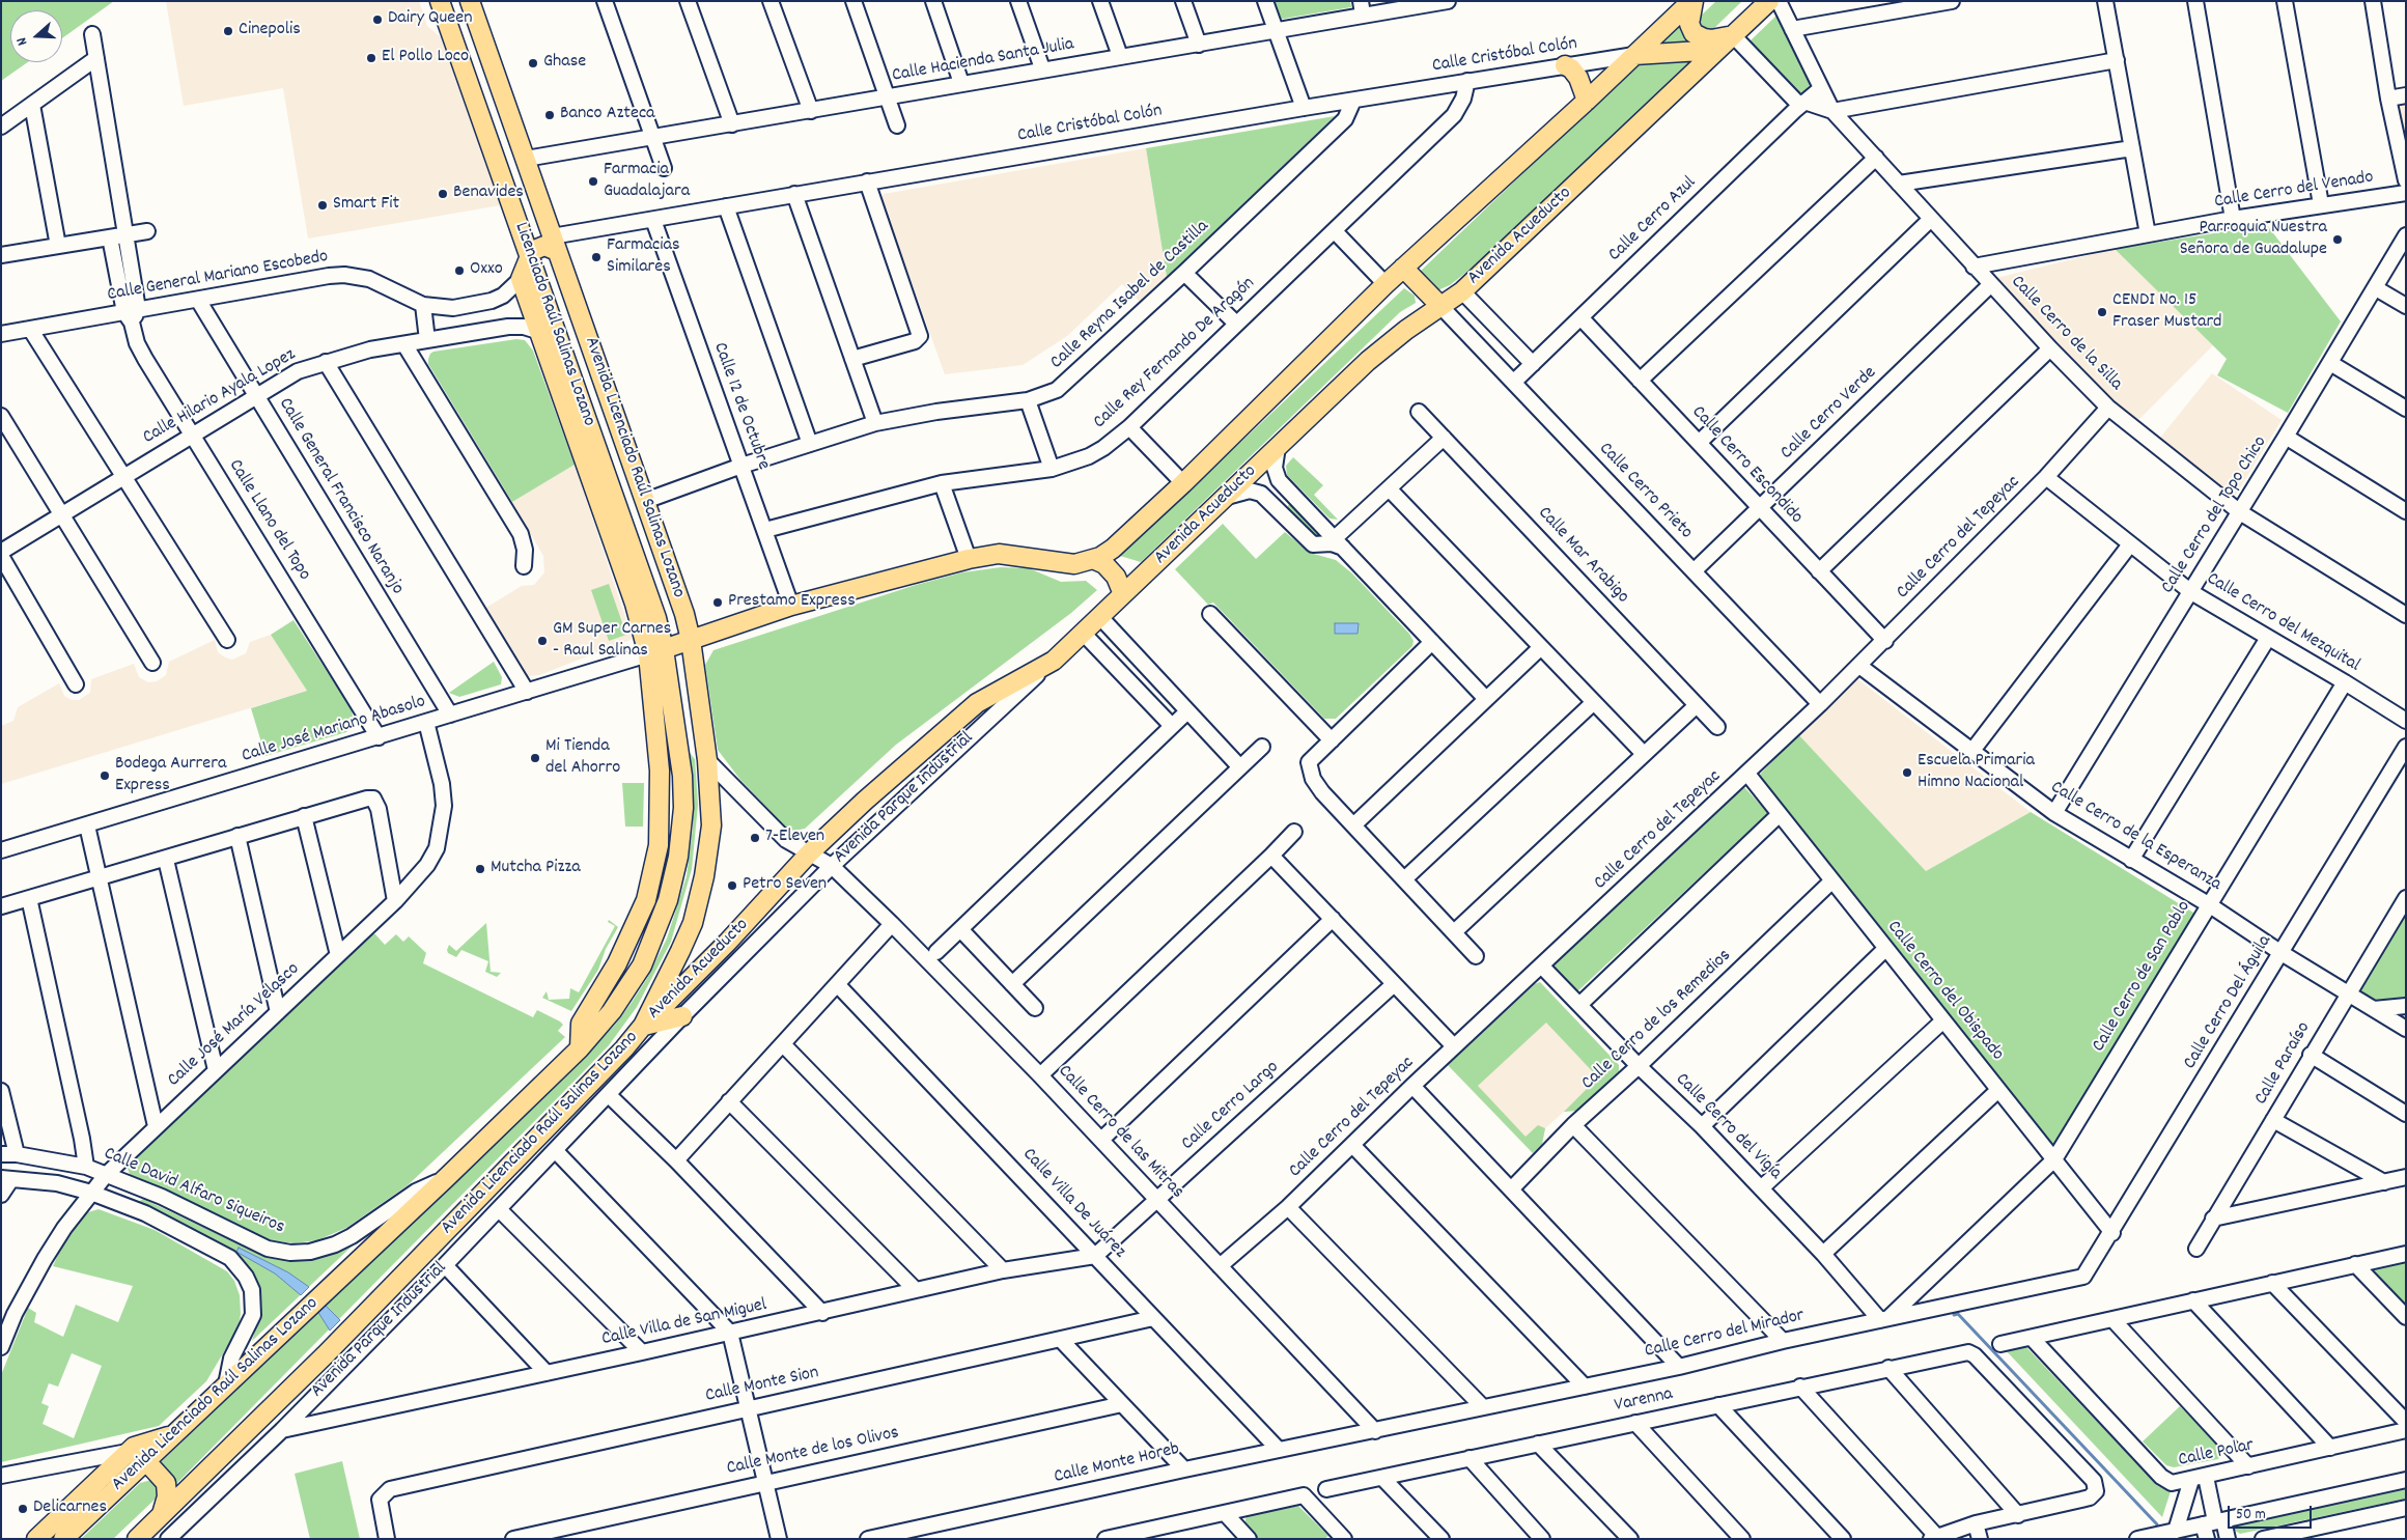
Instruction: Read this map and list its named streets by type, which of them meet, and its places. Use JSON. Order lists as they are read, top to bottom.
{
  "streets": {
    "main road": ["Avenida Acueducto", "Licenciado Raúl Salinas Lozano", "Avenida Licenciado Raúl Salinas Lozano"],
    "street": [
      "Calle Cristóbal Colón",
      "Calle Hacienda Santa Julia",
      "Calle Cerro del Venado",
      "Calle Cerro Azul",
      "Calle General Mariano Escobedo",
      "Calle Reyna Isabel de Castilla",
      "Calle Cerro de la Silla",
      "Calle Rey Fernando De Aragón",
      "Calle Hilario Ayala Lopez",
      "Calle 12 de Octubre",
      "Calle Cerro Verde",
      "Calle Cerro Escondido",
      "Calle Cerro Prieto",
      "Calle General Francisco Naranjo",
      "Calle Cerro del Topo Chico",
      "Calle Llano del Topo",
      "Calle Cerro del Tepeyac",
      "Calle Mar Arabigo",
      "Calle Cerro del Mezquital",
      "Calle José Mariano Abasolo",
      "Avenida Parque Industrial",
      "Calle Cerro de la Esperanza",
      "Calle Cerro de San Pablo",
      "Calle Cerro del Obispado",
      "Calle Cerro Del Águila",
      "Calle Cerro de los Remedios",
      "Calle José María Velasco",
      "Calle Paraíso",
      "Calle Cerro Largo",
      "Calle Cerro del Vigía",
      "Calle Cerro de las Mitras",
      "Calle David Alfaro Siqueiros",
      "Calle Villa De Juárez",
      "Calle Villa de San Miguel",
      "Calle Cerro del Mirador",
      "Calle Monte Sion",
      "Varenna",
      "Calle Monte de los Olivos",
      "Calle Polar",
      "Calle Monte Horeb"
    ]
  },
  "crossings": [
    ["Calle Cristóbal Colón", "Calle Reyna Isabel de Castilla"],
    ["Calle Cristóbal Colón", "Calle Rey Fernando De Aragón"],
    ["Calle Cristóbal Colón", "Calle 12 de Octubre"],
    ["Calle Cristóbal Colón", "Avenida Licenciado Raúl Salinas Lozano"],
    ["Calle Hacienda Santa Julia", "Avenida Licenciado Raúl Salinas Lozano"],
    ["Calle Cerro del Venado", "Calle Cerro de la Silla"],
    ["Calle Cerro Azul", "Calle Cerro de la Silla"],
    ["Calle Cerro Azul", "Calle Cerro Escondido"],
    ["Calle Cerro Azul", "Calle Cerro Prieto"],
    ["Avenida Acueducto", "Avenida Licenciado Raúl Salinas Lozano"],
    ["Avenida Acueducto", "Calle Cerro Prieto"],
    ["Avenida Acueducto", "Avenida Parque Industrial"],
    ["Avenida Acueducto", "Calle Cerro de las Mitras"],
    ["Calle General Mariano Escobedo", "Calle General Francisco Naranjo"],
    ["Calle General Mariano Escobedo", "Calle Llano del Topo"],
    ["Calle Reyna Isabel de Castilla", "Calle 12 de Octubre"],
    ["Calle Reyna Isabel de Castilla", "Avenida Licenciado Raúl Salinas Lozano"],
    ["Licenciado Raúl Salinas Lozano", "Calle José Mariano Abasolo"],
    ["Calle Cerro de la Silla", "Calle Cerro Verde"],
    ["Calle Cerro de la Silla", "Calle Cerro del Topo Chico"],
    ["Calle Cerro de la Silla", "Calle Cerro del Tepeyac"],
    ["Calle Rey Fernando De Aragón", "Calle 12 de Octubre"],
    ["Calle Hilario Ayala Lopez", "Calle General Francisco Naranjo"],
    ["Calle Hilario Ayala Lopez", "Calle Llano del Topo"],
    ["Calle Cerro Verde", "Calle Cerro Escondido"],
    ["Calle Cerro Verde", "Calle Cerro Prieto"],
    ["Calle Cerro Escondido", "Calle Cerro del Tepeyac"],
    ["Avenida Licenciado Raúl Salinas Lozano", "Calle Cerro de las Mitras"],
    ["Avenida Licenciado Raúl Salinas Lozano", "Calle David Alfaro Siqueiros"],
    ["Calle Cerro Prieto", "Calle Cerro del Tepeyac"],
    ["Calle General Francisco Naranjo", "Calle José Mariano Abasolo"],
    ["Calle Cerro del Topo Chico", "Calle Cerro del Mezquital"],
    ["Calle Cerro del Topo Chico", "Calle Cerro de la Esperanza"],
    ["Calle Llano del Topo", "Calle José Mariano Abasolo"],
    ["Calle Cerro del Tepeyac", "Calle Cerro del Mezquital"],
    ["Calle Cerro del Tepeyac", "Calle Cerro de la Esperanza"],
    ["Calle Cerro del Tepeyac", "Calle Cerro del Obispado"],
    ["Calle Cerro del Tepeyac", "Calle Cerro del Vigía"],
    ["Calle Cerro del Tepeyac", "Calle Cerro de las Mitras"],
    ["Calle Cerro del Mezquital", "Calle Cerro de San Pablo"],
    ["Calle José Mariano Abasolo", "Calle José María Velasco"],
    ["Avenida Parque Industrial", "Calle Cerro de las Mitras"],
    ["Avenida Parque Industrial", "Calle Villa de San Miguel"],
    ["Calle Cerro de la Esperanza", "Calle Cerro de San Pablo"],
    ["Calle Cerro de la Esperanza", "Calle Cerro Del Águila"],
    ["Calle Cerro de la Esperanza", "Calle Paraíso"],
    ["Calle Cerro de San Pablo", "Calle Cerro del Obispado"],
    ["Calle Cerro de San Pablo", "Calle Cerro del Vigía"],
    ["Calle Cerro de San Pablo", "Calle Cerro del Mirador"],
    ["Calle Cerro del Obispado", "Calle Cerro Del Águila"],
    ["Calle Cerro del Obispado", "Calle Cerro de los Remedios"],
    ["Calle Cerro Del Águila", "Calle Cerro del Mirador"],
    ["Calle Cerro de los Remedios", "Calle Cerro del Vigía"],
    ["Calle José María Velasco", "Calle David Alfaro Siqueiros"],
    ["Calle Cerro Largo", "Calle Cerro de las Mitras"],
    ["Calle Cerro Largo", "Calle Villa De Juárez"],
    ["Calle Cerro Largo", "Calle Villa de San Miguel"],
    ["Calle Cerro del Vigía", "Calle Cerro del Mirador"],
    ["Calle Cerro de las Mitras", "Calle Cerro del Mirador"],
    ["Calle Cerro de las Mitras", "Calle Monte Horeb"],
    ["Calle Villa De Juárez", "Calle Villa de San Miguel"],
    ["Calle Villa De Juárez", "Calle Monte Sion"],
    ["Calle Villa De Juárez", "Calle Monte Horeb"],
    ["Calle Cerro del Mirador", "Calle Monte Horeb"]
  ],
  "places": [
    "Dairy Queen",
    "Cinepolis",
    "El Pollo Loco",
    "Ghase",
    "Banco Azteca",
    "Farmacia Guadalajara",
    "Benavides",
    "Smart Fit",
    "Parroquia Nuestra Señora de Guadalupe",
    "Farmacias Similares",
    "Oxxo",
    "CENDI No. 15 Fraser Mustard",
    "Prestamo Express",
    "GM Super Carnes - Raul Salinas",
    "Mi Tienda del Ahorro",
    "Escuela Primaria Himno Nacional",
    "Bodega Aurrera Express",
    "7-Eleven",
    "Mutcha Pizza",
    "Petro Seven",
    "Delicarnes"
  ],
  "scale_bar": "50 m",
  "north": "left"
}
